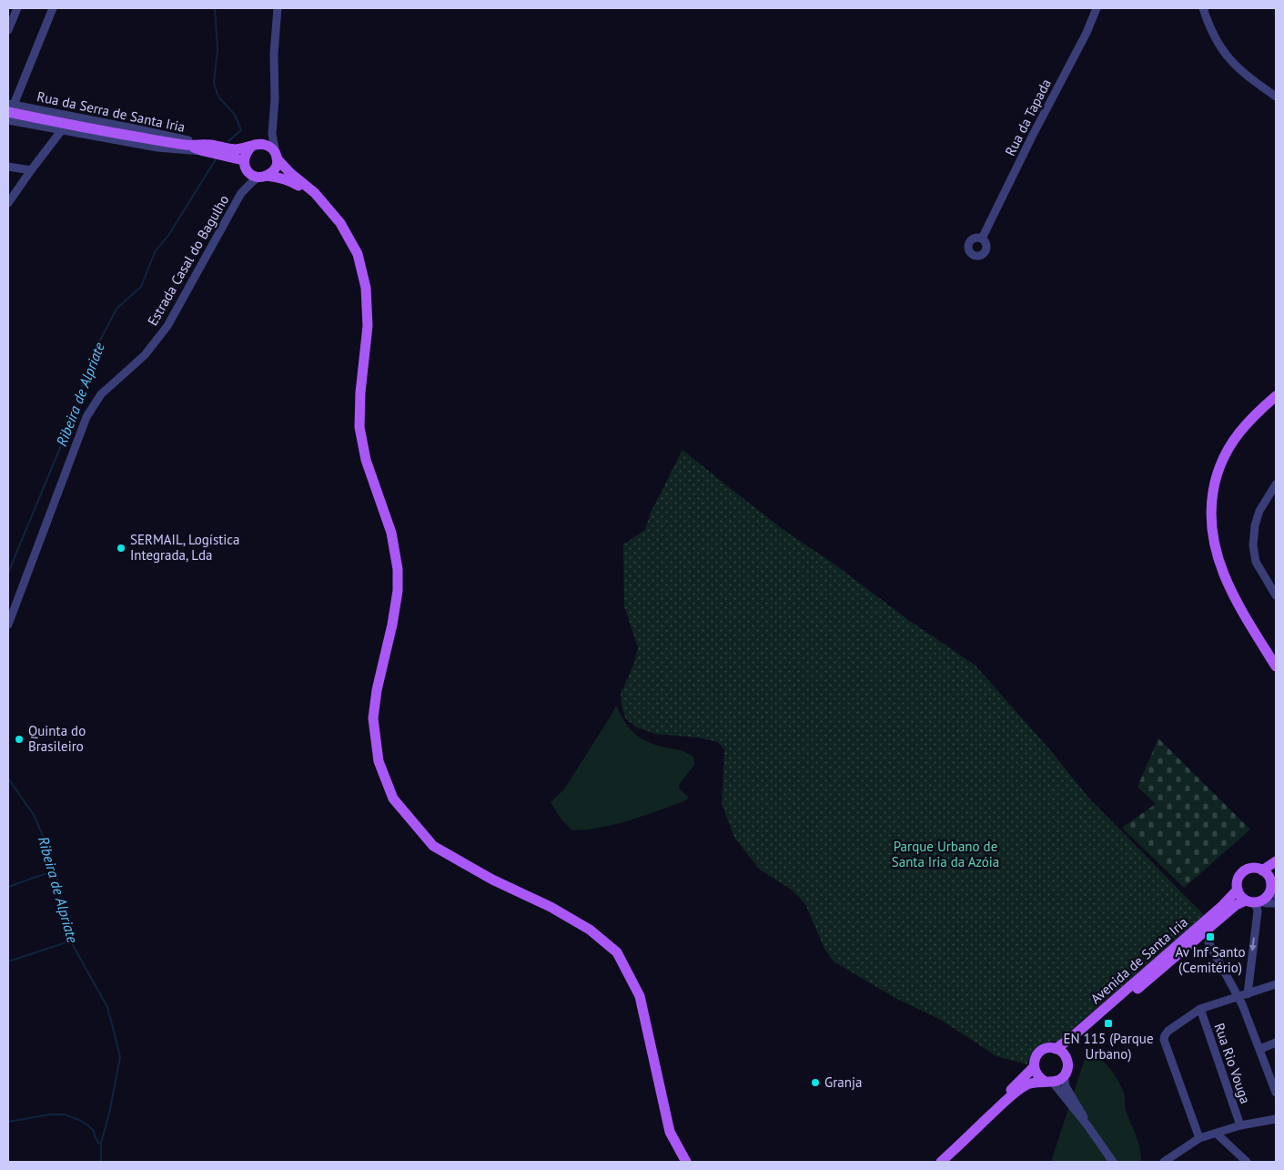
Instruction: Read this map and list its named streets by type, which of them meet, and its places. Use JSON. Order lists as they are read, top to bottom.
{
  "streets": {
    "main road": ["Avenida de Santa Iria"],
    "street": [
      "Rua da Serra de Santa Iria",
      "Rua da Tapada",
      "Estrada Casal do Bagulho",
      "Rua Rio Vouga"
    ]
  },
  "water": ["Ribeira de Alpriate"],
  "parks": ["Parque Urbano de Santa Iria da Azóia"],
  "places": {
    "other": ["SERMAIL, Logística Integrada, Lda", "Quinta do Brasileiro", "Granja"],
    "transit": ["Av Inf Santo (Cemitério)", "EN 115 (Parque Urbano)"]
  }
}
